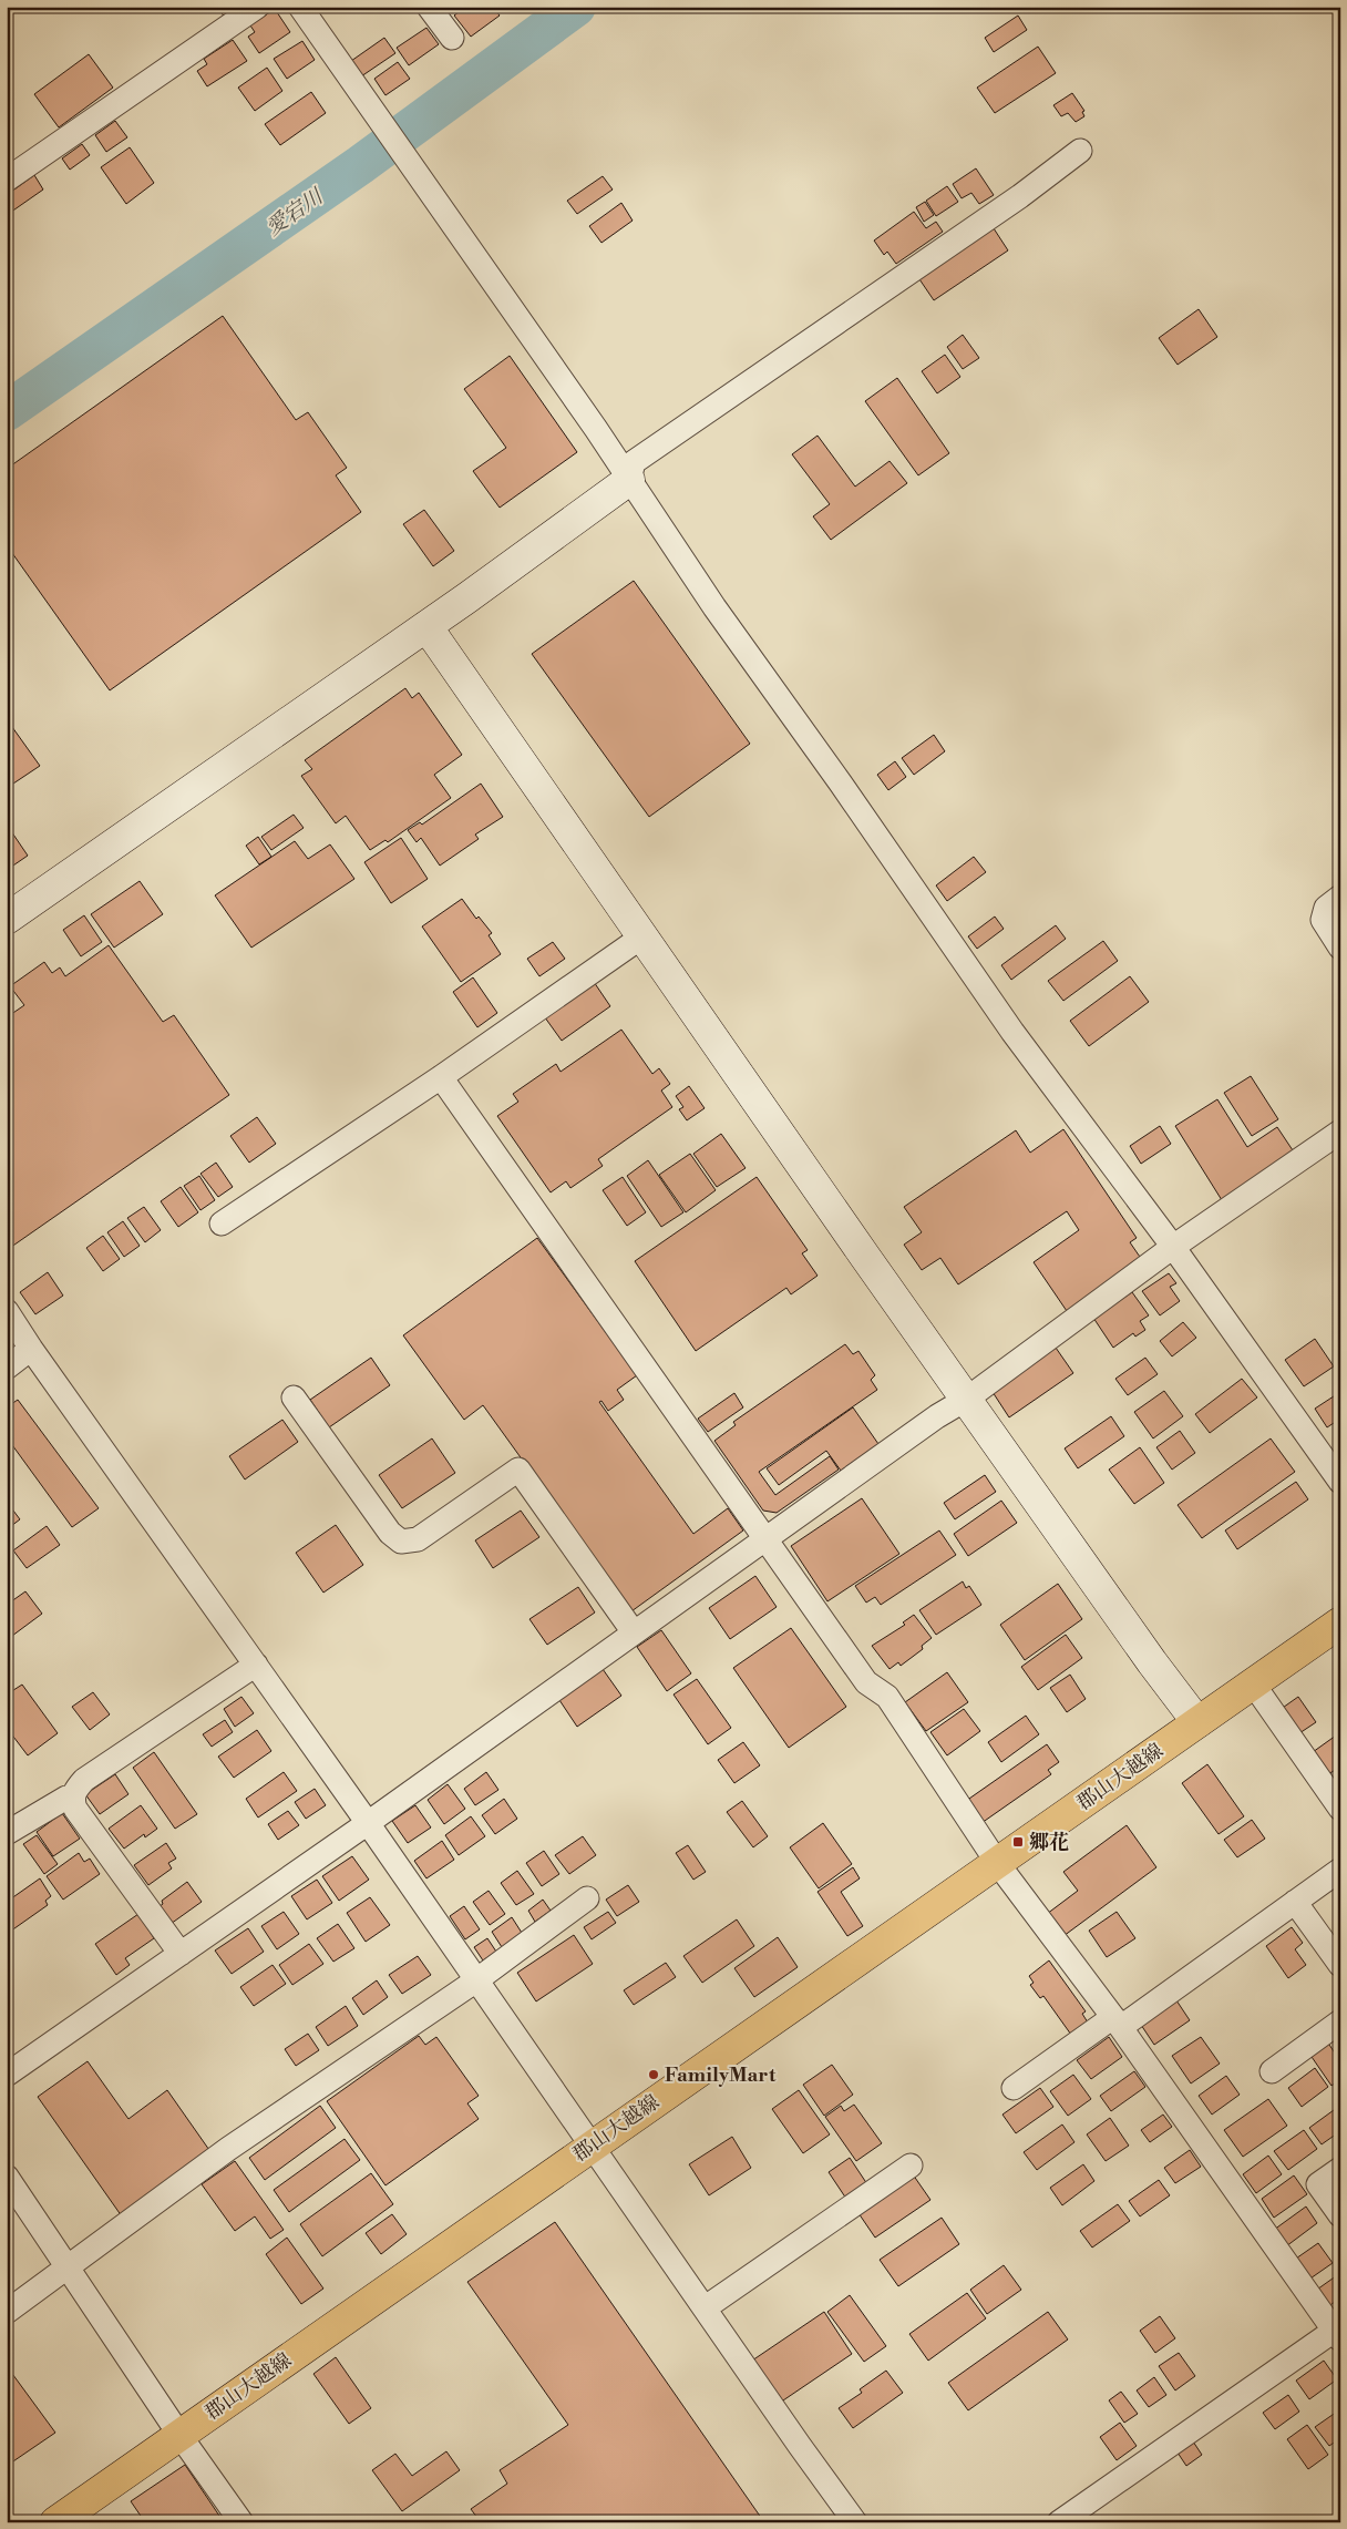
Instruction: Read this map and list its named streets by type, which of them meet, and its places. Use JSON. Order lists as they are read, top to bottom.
{
  "streets": {
    "main road": ["郡山大越線"]
  },
  "water": ["愛宕川"],
  "places": {
    "transit": ["郷花"],
    "other": ["FamilyMart"]
  }
}
